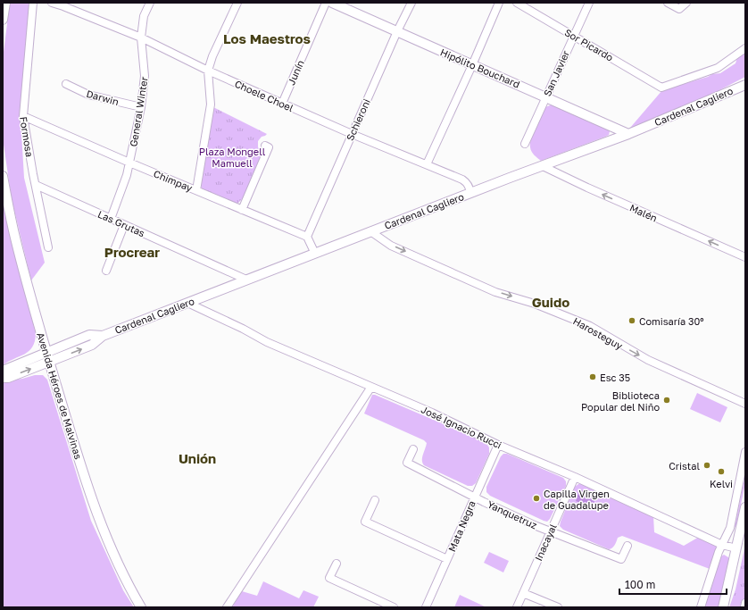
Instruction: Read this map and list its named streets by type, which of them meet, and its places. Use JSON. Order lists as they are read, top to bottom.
{
  "streets": {
    "main road": ["Hipólito Bouchard", "Cardenal Cagliero", "Avenida Héroes de Malvinas"],
    "street": [
      "Sor Picardo",
      "Junín",
      "San Javier",
      "Choele Choel",
      "Darwin",
      "General Winter",
      "Schieroni",
      "Formosa",
      "Chimpay",
      "Malén",
      "Las Grutas",
      "Harosteguy",
      "José Ignacio Rucci",
      "Yanquetruz",
      "Mata Negra",
      "Inacayal"
    ]
  },
  "crossings": [
    ["Sor Picardo", "San Javier"],
    ["Hipólito Bouchard", "San Javier"],
    ["Hipólito Bouchard", "Cardenal Cagliero"],
    ["Hipólito Bouchard", "Schieroni"],
    ["Junín", "Choele Choel"],
    ["Choele Choel", "Cardenal Cagliero"],
    ["Choele Choel", "General Winter"],
    ["Choele Choel", "Schieroni"],
    ["Darwin", "General Winter"],
    ["Cardenal Cagliero", "Malén"],
    ["Cardenal Cagliero", "Las Grutas"],
    ["Cardenal Cagliero", "Harosteguy"],
    ["Cardenal Cagliero", "Avenida Héroes de Malvinas"],
    ["Cardenal Cagliero", "José Ignacio Rucci"],
    ["General Winter", "Chimpay"],
    ["General Winter", "Las Grutas"],
    ["Schieroni", "Chimpay"],
    ["Formosa", "Chimpay"],
    ["Formosa", "Las Grutas"],
    ["José Ignacio Rucci", "Mata Negra"],
    ["José Ignacio Rucci", "Inacayal"],
    ["Yanquetruz", "Mata Negra"],
    ["Yanquetruz", "Inacayal"]
  ],
  "one_way": ["Malén", "Harosteguy"],
  "districts": [
    "Los Maestros",
    "Procrear",
    "Guido",
    "Unión"
  ],
  "parks": ["Plaza Mongell Mamuell"],
  "places": [
    "Comisaría 30º",
    "Esc 35",
    "Biblioteca Popular del Niño",
    "Cristal",
    "Kelvi",
    "Capilla Virgen de Guadalupe"
  ],
  "scale_bar": "100 m"
}
